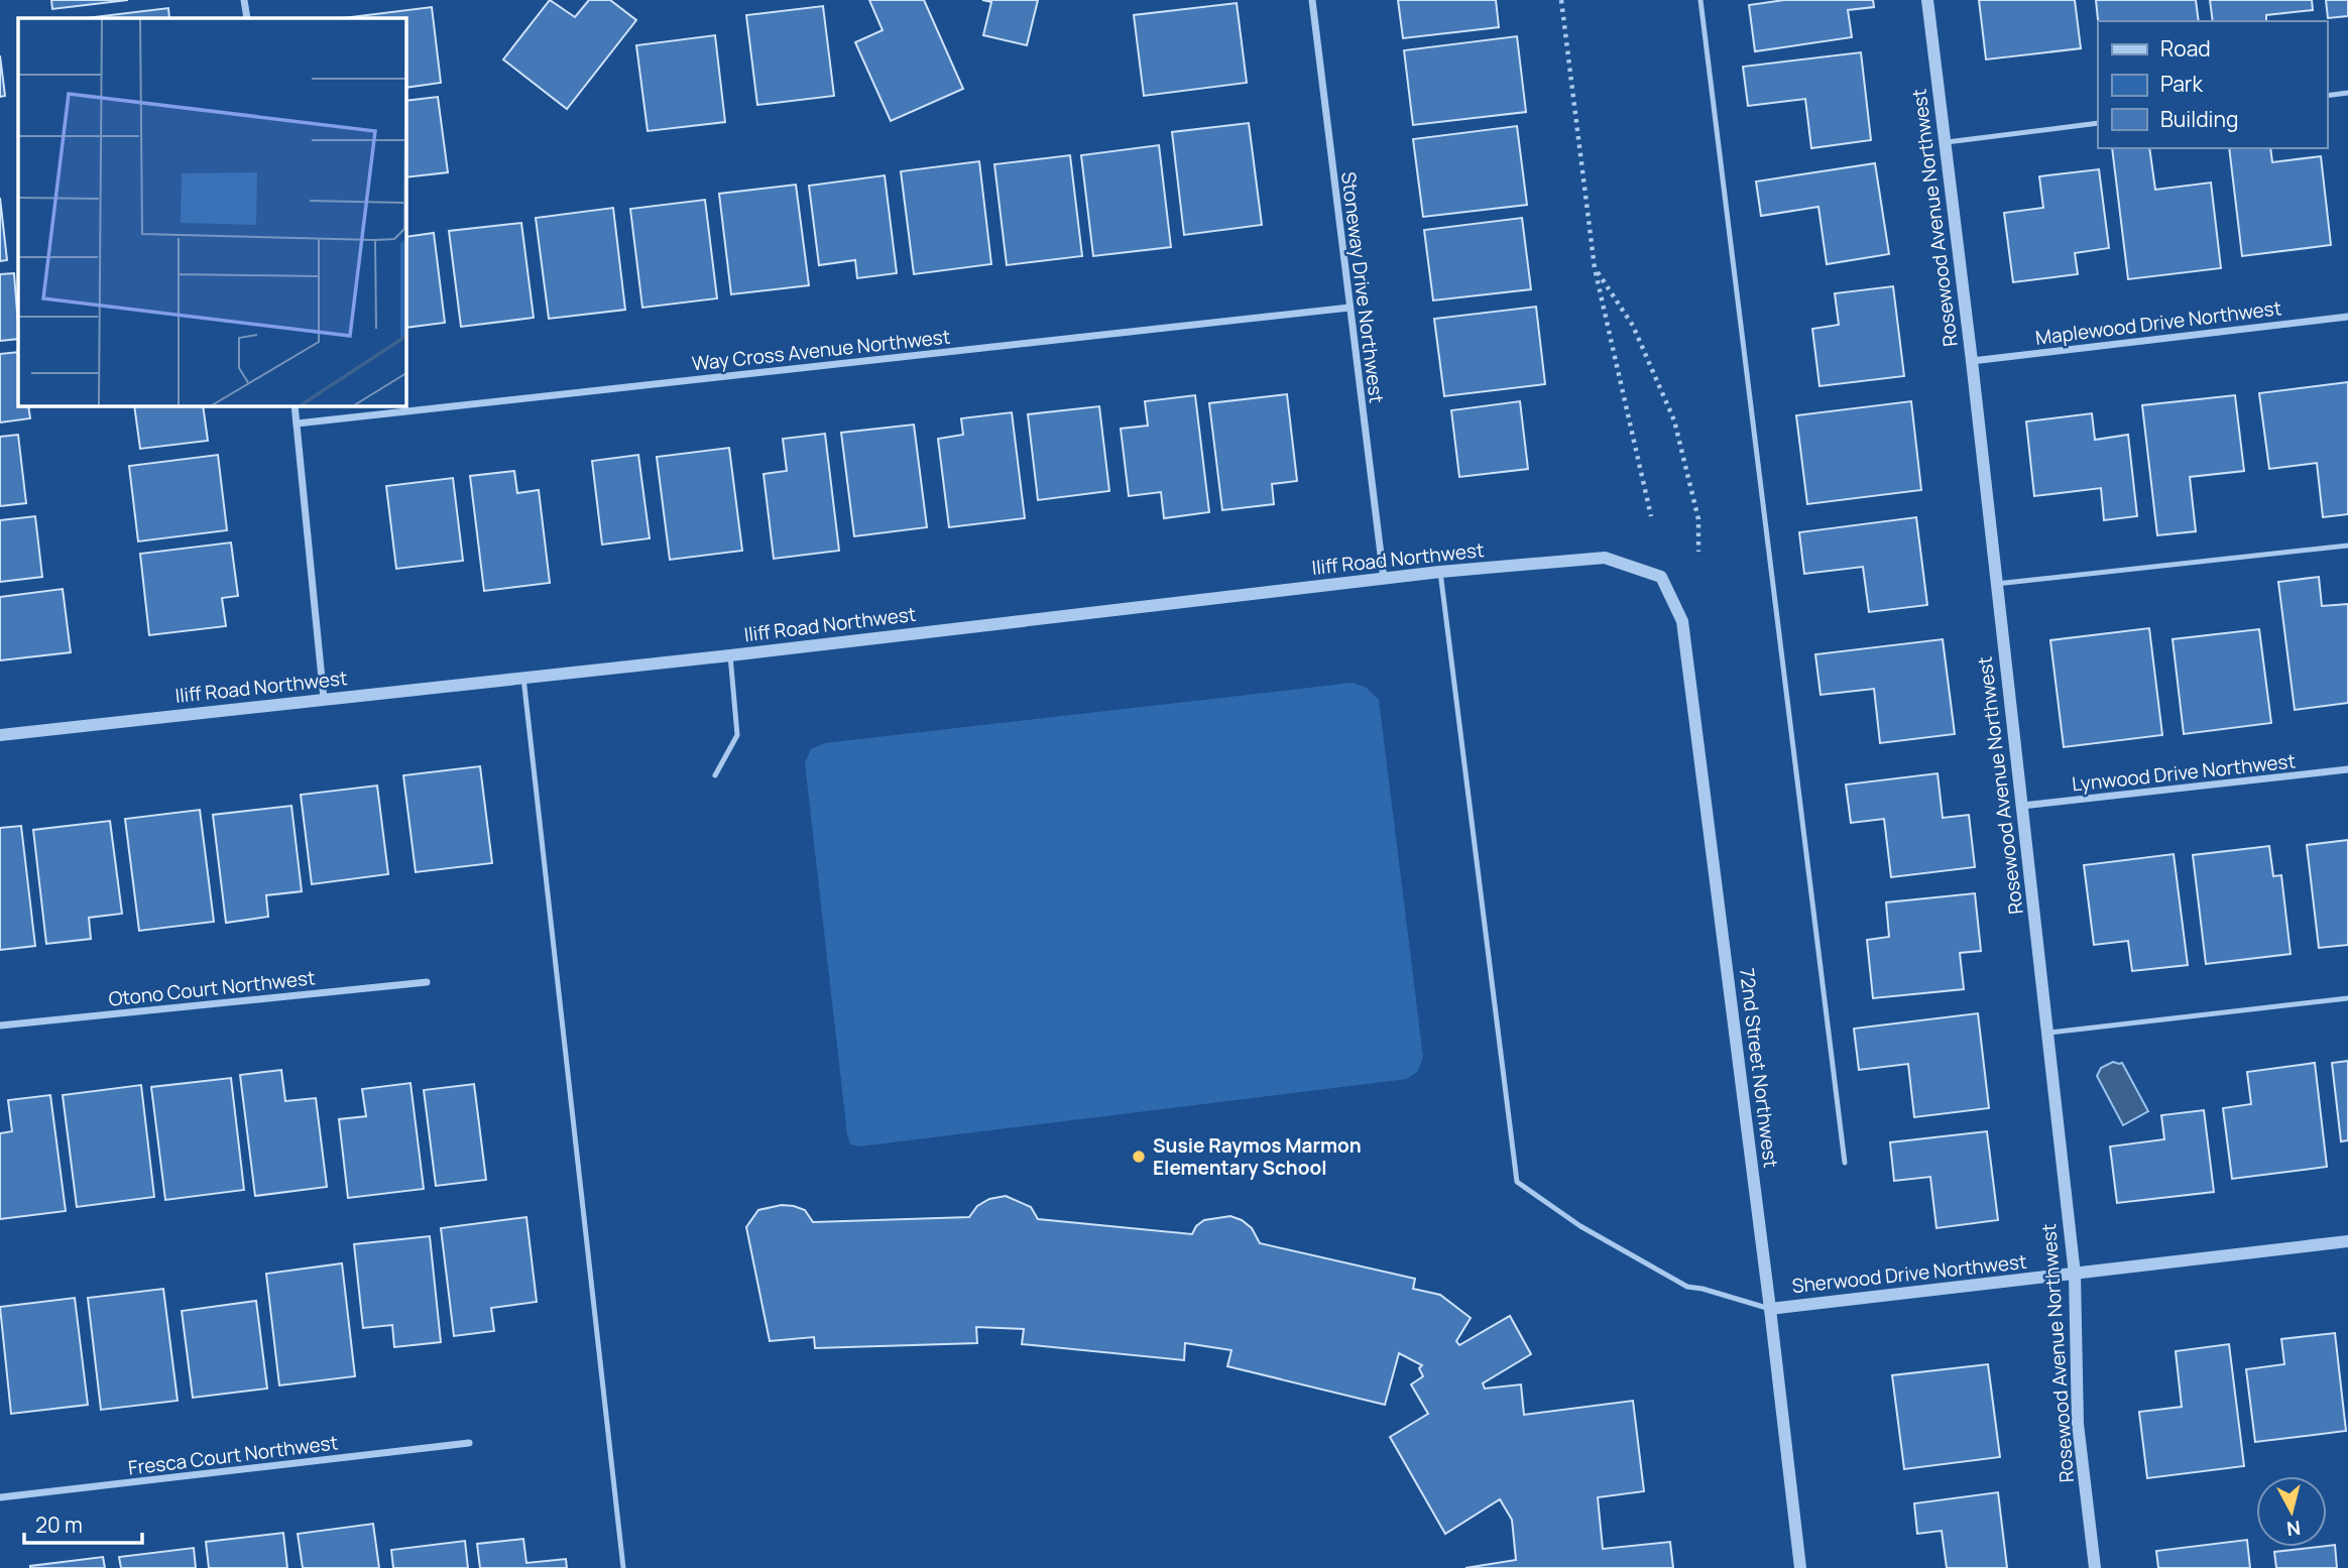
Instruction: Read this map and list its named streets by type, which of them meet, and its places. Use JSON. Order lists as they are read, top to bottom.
{
  "streets": {
    "street": [
      "Rosewood Avenue Northwest",
      "Stoneway Drive Northwest",
      "Maplewood Drive Northwest",
      "Way Cross Avenue Northwest",
      "Iliff Road Northwest",
      "Lynwood Drive Northwest",
      "Otono Court Northwest",
      "72nd Street Northwest",
      "Sherwood Drive Northwest",
      "Fresca Court Northwest"
    ]
  },
  "crossings": [
    ["Rosewood Avenue Northwest", "Maplewood Drive Northwest"],
    ["Rosewood Avenue Northwest", "Lynwood Drive Northwest"],
    ["Rosewood Avenue Northwest", "Sherwood Drive Northwest"],
    ["Stoneway Drive Northwest", "Way Cross Avenue Northwest"],
    ["Stoneway Drive Northwest", "Iliff Road Northwest"],
    ["Iliff Road Northwest", "72nd Street Northwest"],
    ["72nd Street Northwest", "Sherwood Drive Northwest"]
  ],
  "places": ["Susie Raymos Marmon Elementary School"],
  "legend": ["Road", "Park", "Building"],
  "scale_bar": "20 m",
  "north": "bottom"
}
